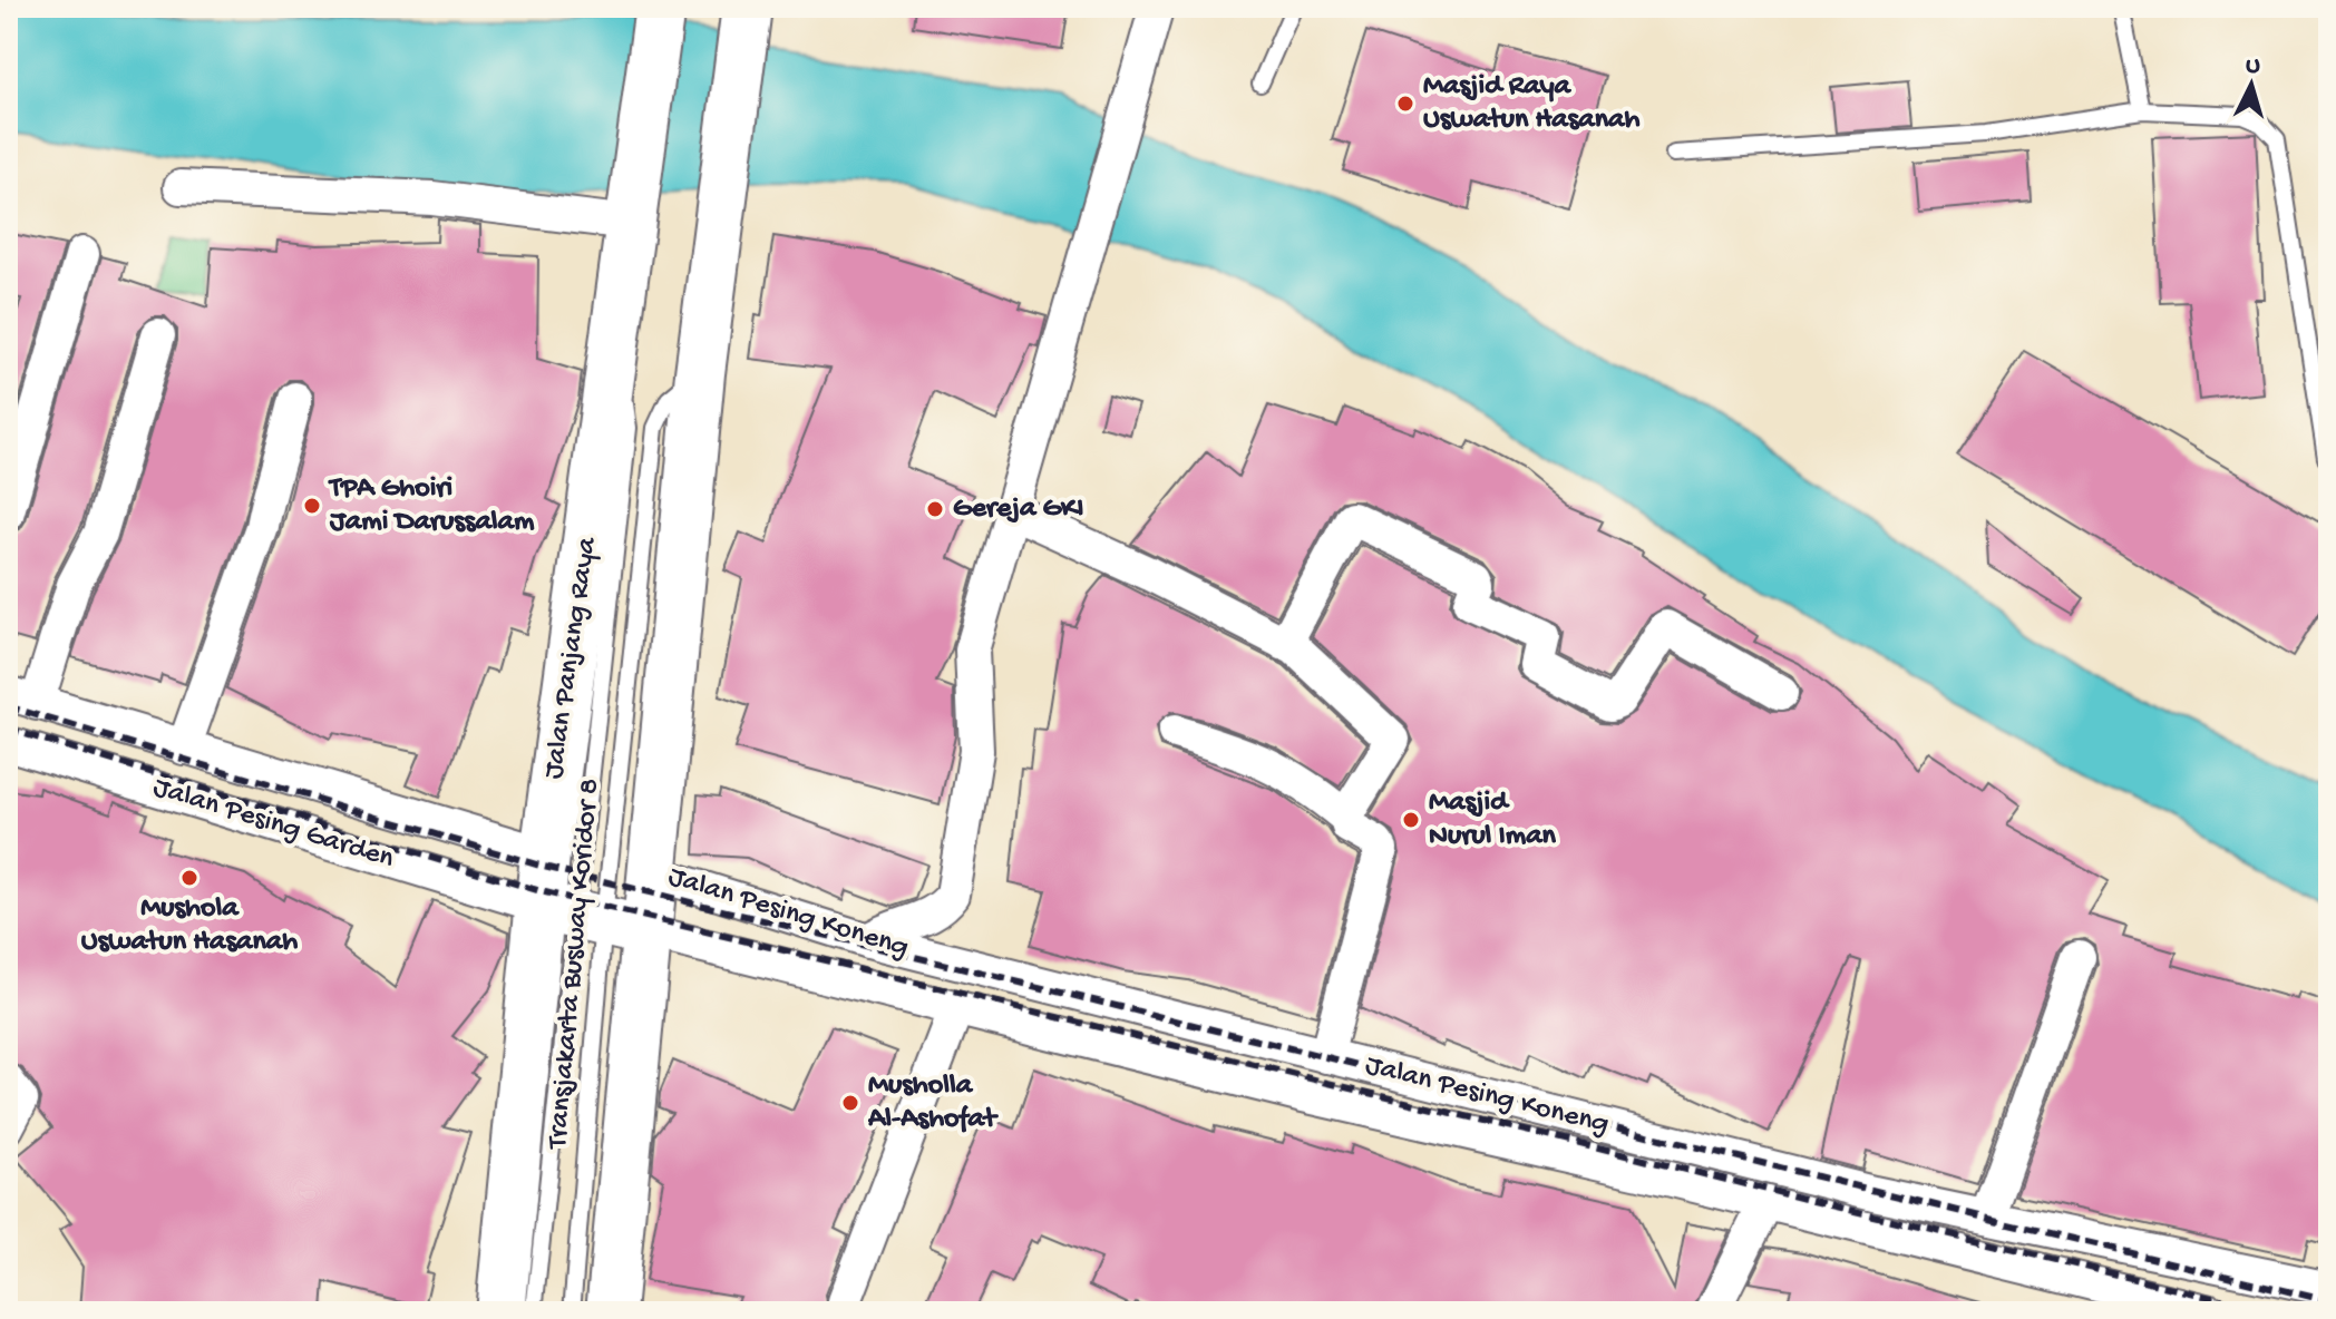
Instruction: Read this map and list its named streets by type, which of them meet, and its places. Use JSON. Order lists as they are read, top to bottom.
{
  "streets": {
    "main road": ["Jalan Panjang Raya"],
    "street": ["Jalan Pesing Garden", "Jalan Pesing Koneng"],
    "lane": ["Transjakarta Busway Koridor 8"]
  },
  "crossings": [
    ["Jalan Panjang Raya", "Jalan Pesing Garden"],
    ["Jalan Panjang Raya", "Jalan Pesing Koneng"],
    ["Jalan Panjang Raya", "Transjakarta Busway Koridor 8"],
    ["Jalan Pesing Garden", "Transjakarta Busway Koridor 8"]
  ],
  "places": [
    "Masjid Raya Uswatun Hasanah",
    "TPA Ghoiri Jami Darussalam",
    "Gereja GKI",
    "Masjid Nurul Iman",
    "Mushola Uswatun Hasanah",
    "Musholla Al-Ashofat"
  ],
  "north": "top"
}
